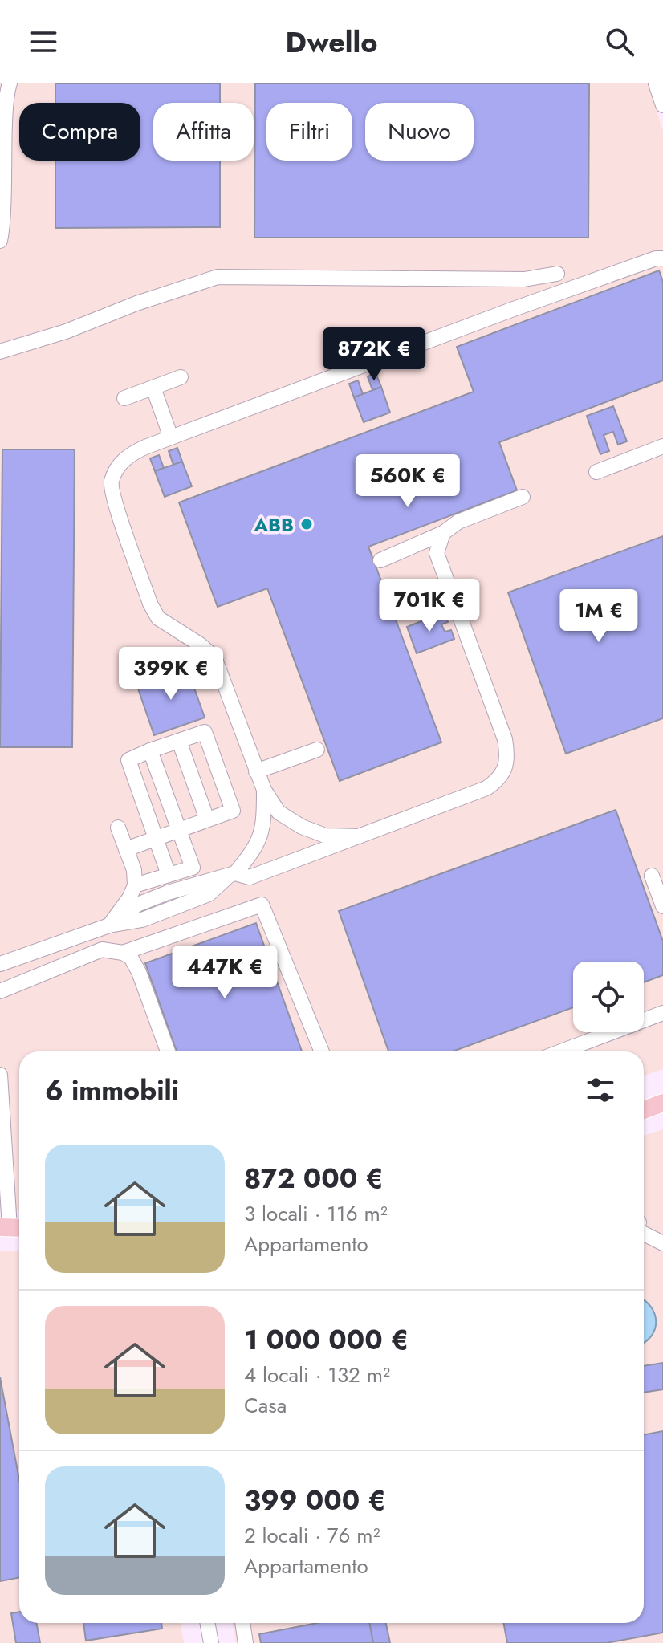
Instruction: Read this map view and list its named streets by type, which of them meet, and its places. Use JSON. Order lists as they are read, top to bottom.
{
  "places": ["ABB"],
  "page": {
    "header": "Dwello",
    "chip": [
      "Compra",
      "Affitta",
      "Filtri",
      "Nuovo"
    ],
    "price": [
      "872K €",
      "560K €",
      "701K €",
      "1M €",
      "399K €",
      "447K €"
    ],
    "heading": "6 immobili",
    "list": [
      {
        "name": "872 000 €",
        "note": "3 locali · 116 m² · Appartamento"
      },
      {
        "name": "1 000 000 €",
        "note": "4 locali · 132 m² · Casa"
      },
      {
        "name": "399 000 €",
        "note": "2 locali · 76 m² · Appartamento"
      }
    ]
  }
}
